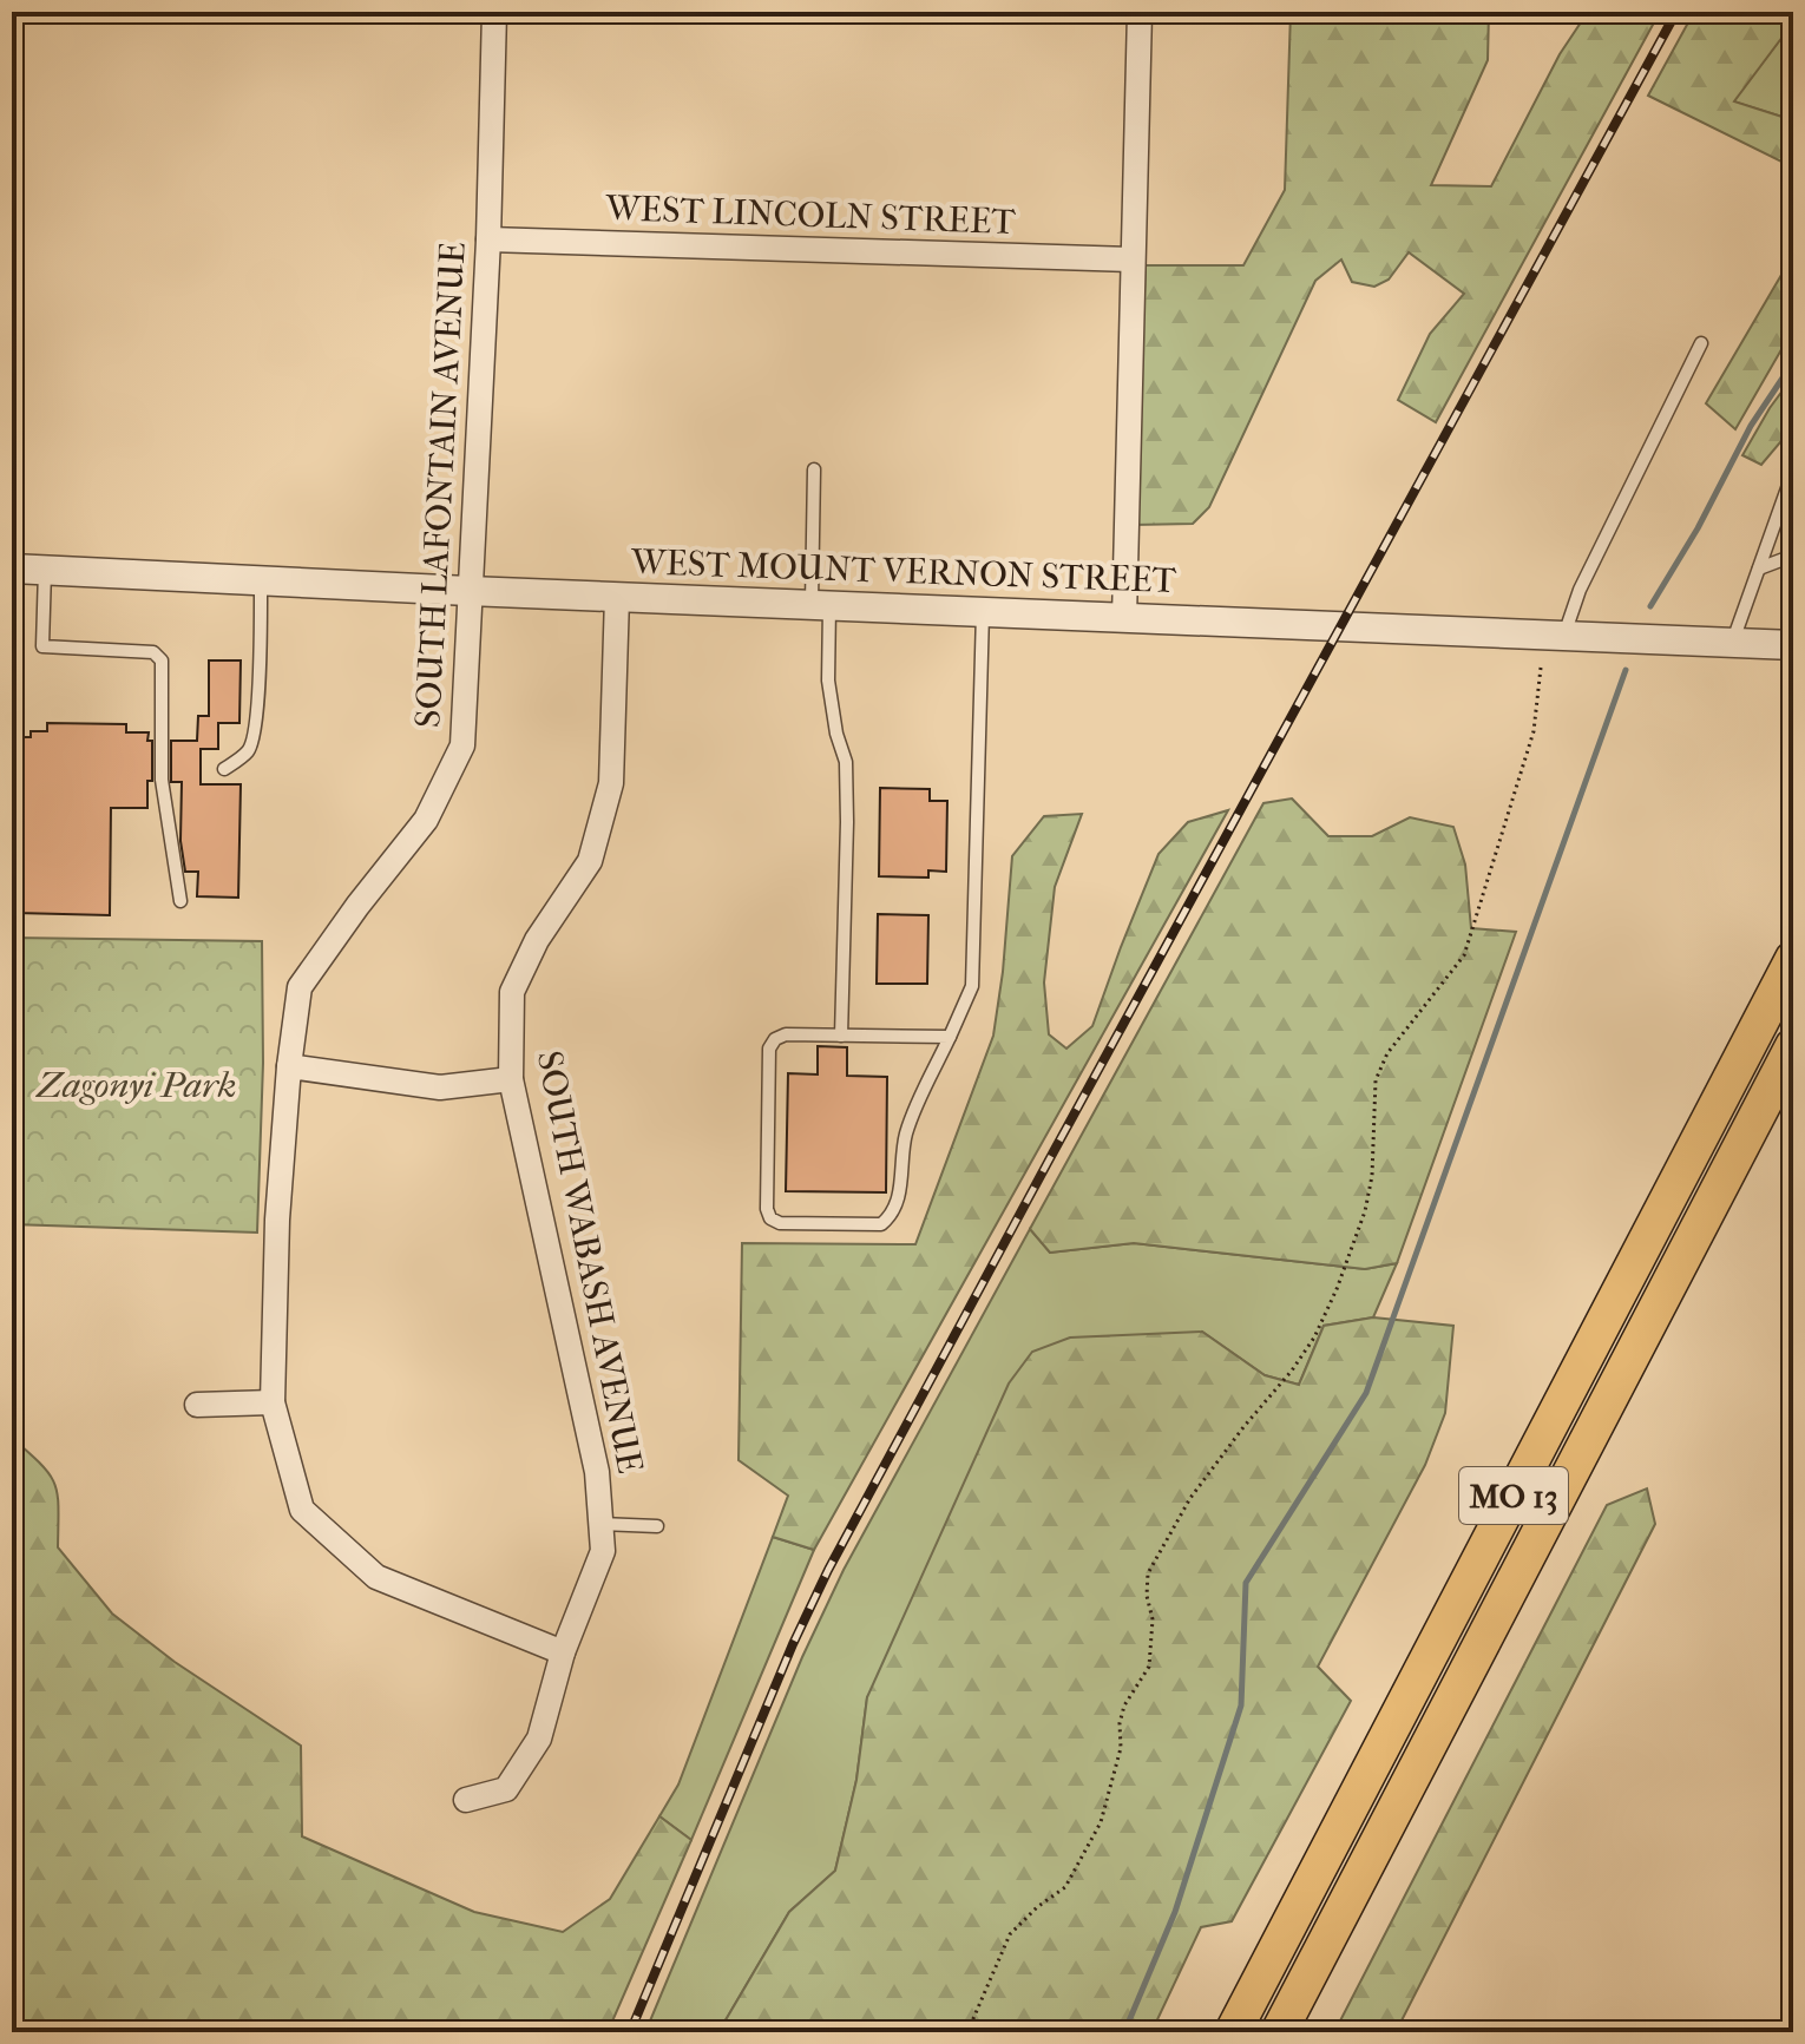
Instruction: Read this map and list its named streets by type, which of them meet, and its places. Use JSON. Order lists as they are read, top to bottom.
{
  "streets": {
    "main road": ["MO 13"],
    "street": [
      "WEST LINCOLN STREET",
      "SOUTH LAFONTAIN AVENUE",
      "WEST MOUNT VERNON STREET",
      "SOUTH WABASH AVENUE"
    ]
  },
  "crossings": [
    ["WEST LINCOLN STREET", "SOUTH LAFONTAIN AVENUE"],
    ["SOUTH LAFONTAIN AVENUE", "WEST MOUNT VERNON STREET"],
    ["SOUTH LAFONTAIN AVENUE", "SOUTH WABASH AVENUE"],
    ["WEST MOUNT VERNON STREET", "SOUTH WABASH AVENUE"]
  ],
  "parks": ["Zagonyi Park"]
}
